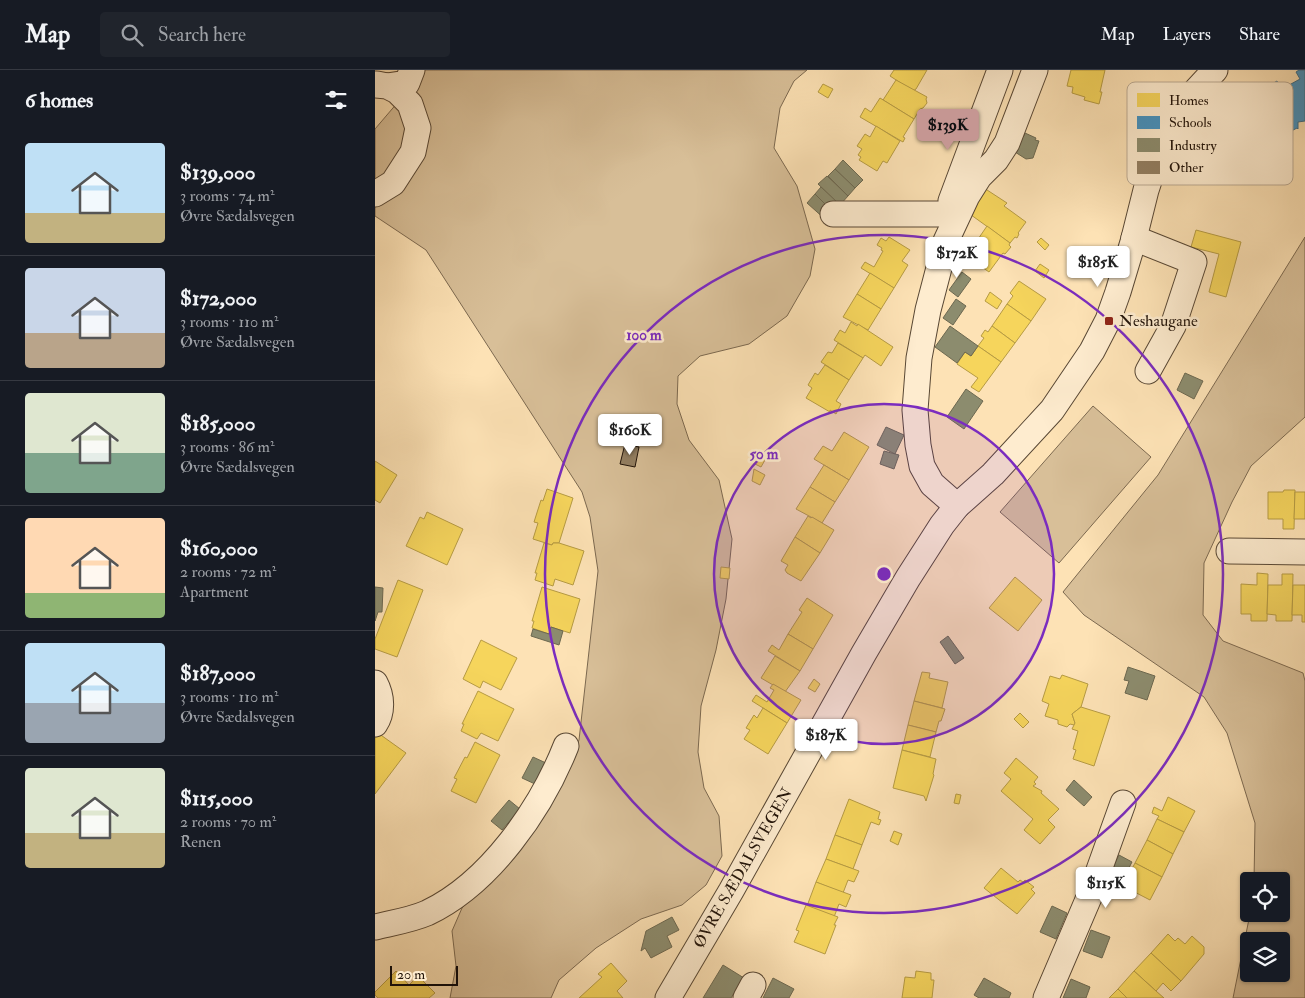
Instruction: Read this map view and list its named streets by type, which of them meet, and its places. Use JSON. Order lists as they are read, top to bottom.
{
  "streets": {
    "street": ["ØVRE SÆDALSVEGEN"]
  },
  "places": {
    "transit": ["Neshaugane"]
  },
  "legend": [
    "Homes",
    "Schools",
    "Industry",
    "Other"
  ],
  "scale_bar": "20 m",
  "page": {
    "header": "Map",
    "search": "Search here",
    "nav": ["Map", "Layers", "Share"],
    "heading": "6 homes",
    "price": [
      "$139K",
      "$172K",
      "$185K",
      "$160K",
      "$187K",
      "$115K"
    ],
    "list": [
      {
        "name": "$139,000",
        "note": "3 rooms · 74 m² · Øvre Sædalsvegen"
      },
      {
        "name": "$172,000",
        "note": "3 rooms · 110 m² · Øvre Sædalsvegen"
      },
      {
        "name": "$185,000",
        "note": "3 rooms · 86 m² · Øvre Sædalsvegen"
      },
      {
        "name": "$160,000",
        "note": "2 rooms · 72 m² · Apartment"
      },
      {
        "name": "$187,000",
        "note": "3 rooms · 110 m² · Øvre Sædalsvegen"
      },
      {
        "name": "$115,000",
        "note": "2 rooms · 70 m² · Renen"
      }
    ],
    "scale": "20 m"
  },
  "rings": ["100 m", "50 m"]
}
